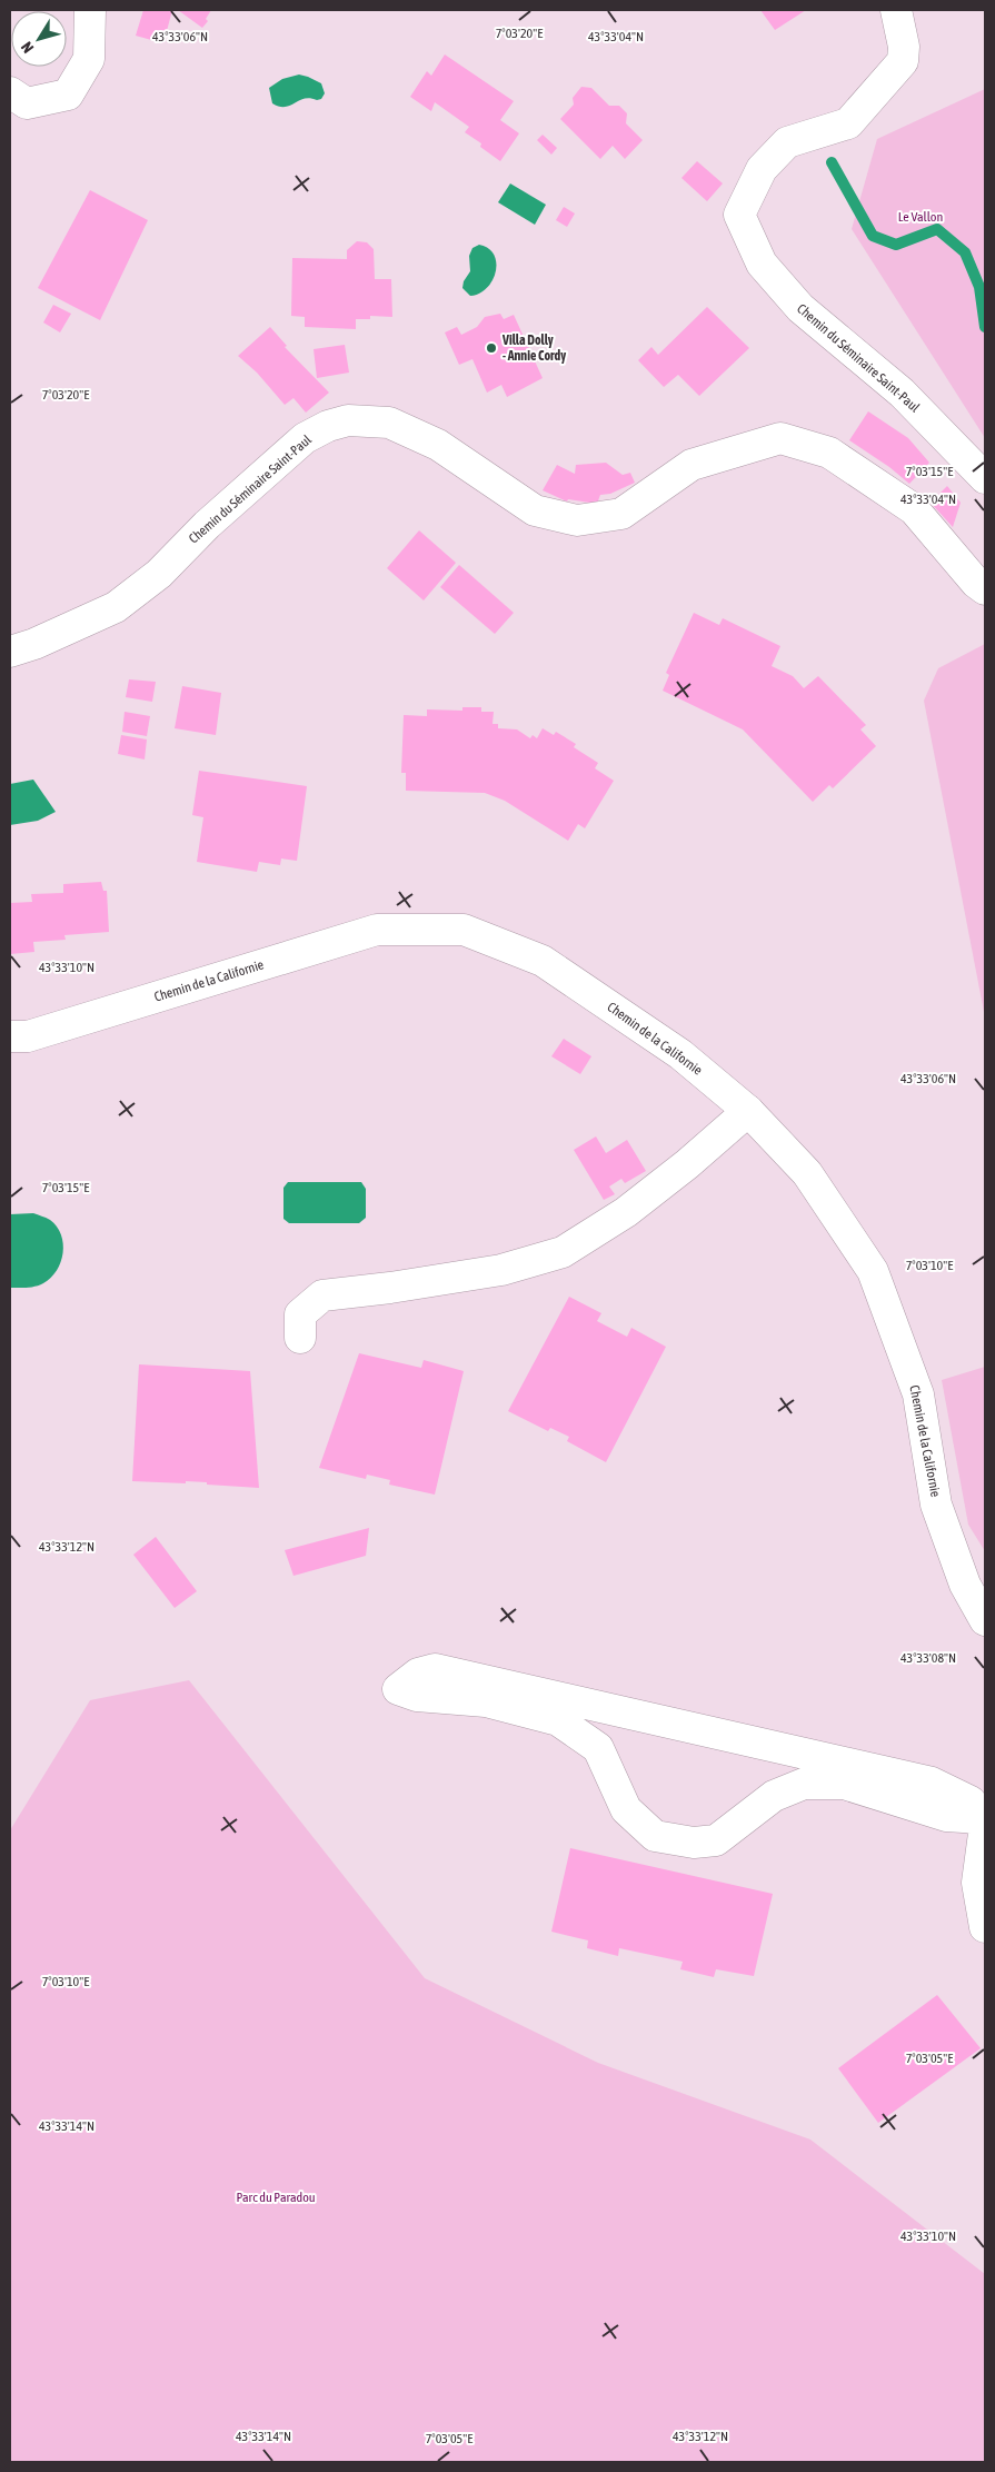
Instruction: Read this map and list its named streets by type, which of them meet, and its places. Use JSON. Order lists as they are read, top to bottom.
{
  "streets": {
    "street": ["Chemin du Séminaire Saint-Paul", "Chemin de la Californie"]
  },
  "parks": ["Le Vallon", "Parc du Paradou"],
  "places": ["Villa Dolly - Annie Cordy"],
  "north": "bottom left",
  "coordinates": [
    "7°03'20\"E",
    "43°33'06\"N",
    "43°33'04\"N",
    "7°03'15\"E",
    "43°33'10\"N",
    "7°03'10\"E",
    "43°33'12\"N",
    "43°33'08\"N",
    "7°03'05\"E",
    "43°33'14\"N"
  ]
}
